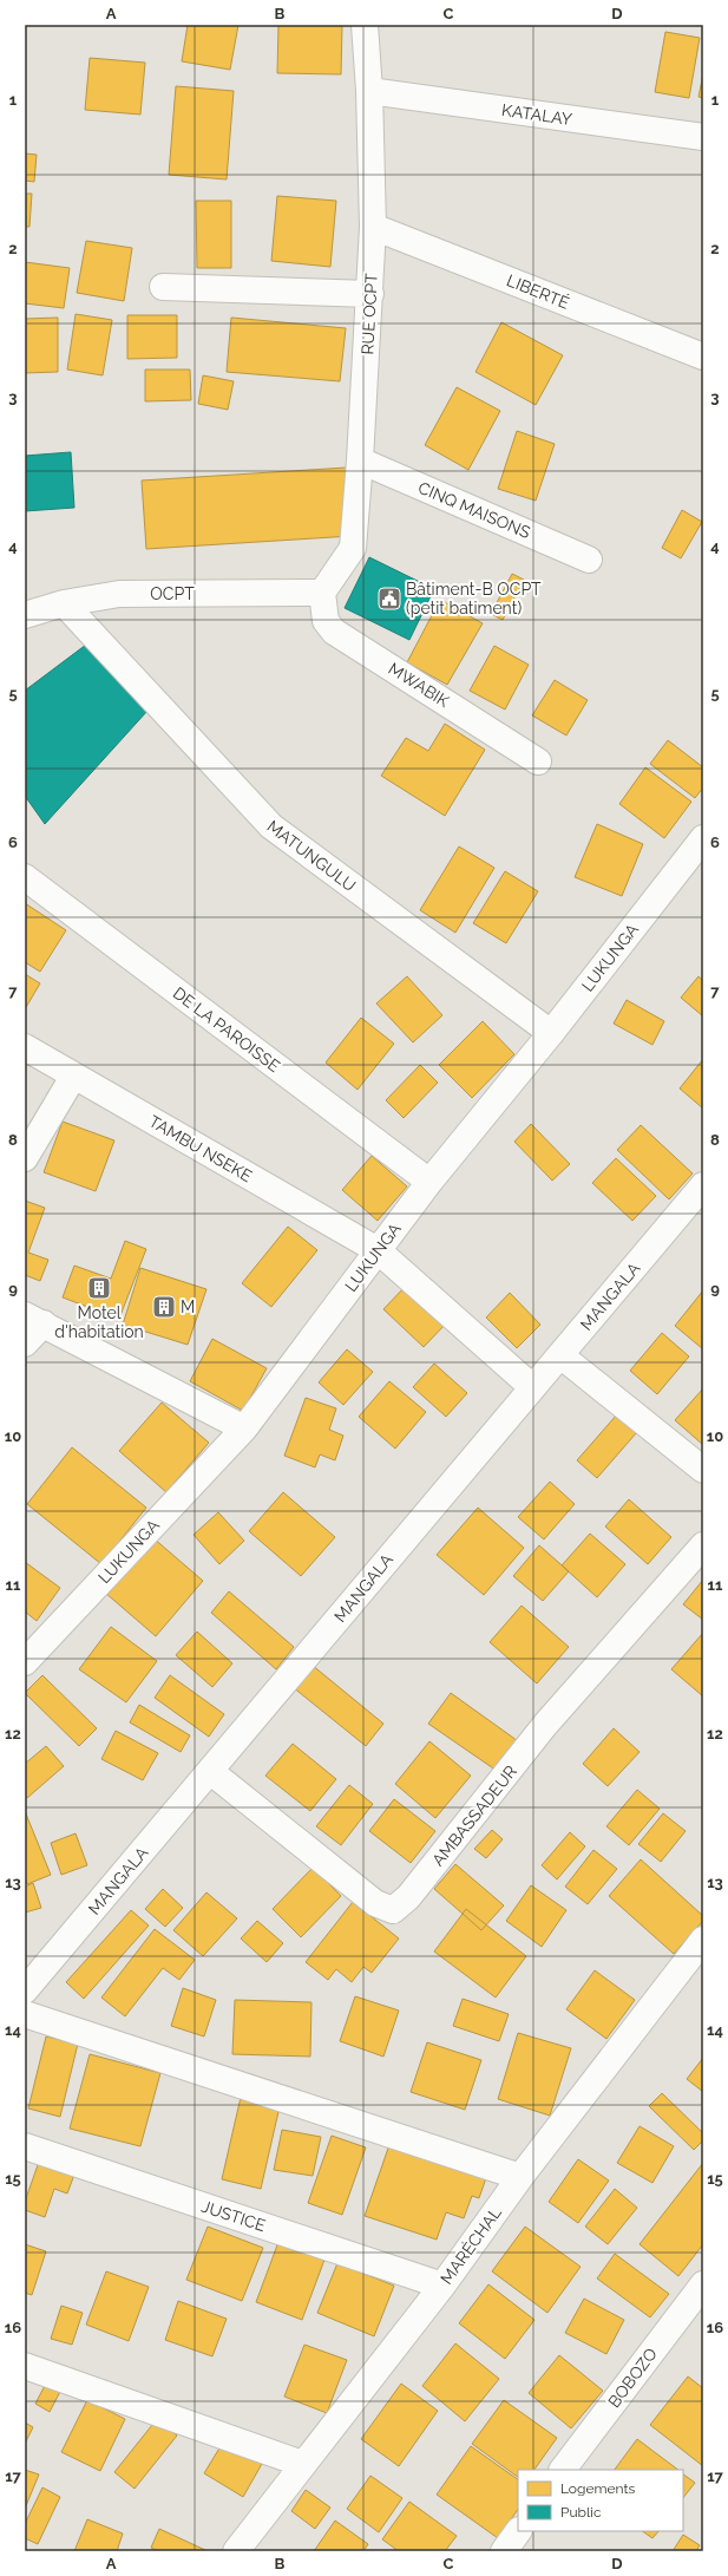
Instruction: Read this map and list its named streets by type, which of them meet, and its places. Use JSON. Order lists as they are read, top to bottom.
{
  "streets": {
    "street": [
      "KATALAY",
      "LIBERTÉ",
      "RUE OCPT",
      "CINQ MAISONS",
      "OCPT",
      "MWABIK",
      "MATUNGULU",
      "LUKUNGA",
      "DE LA PAROISSE",
      "TAMBU NSEKE",
      "MANGALA",
      "AMBASSADEUR",
      "JUSTICE",
      "MARÉCHAL",
      "BOBOZO"
    ]
  },
  "crossings": [
    ["KATALAY", "RUE OCPT"],
    ["LIBERTÉ", "RUE OCPT"],
    ["RUE OCPT", "CINQ MAISONS"],
    ["RUE OCPT", "OCPT"],
    ["RUE OCPT", "MWABIK"],
    ["OCPT", "MWABIK"],
    ["OCPT", "MATUNGULU"],
    ["MATUNGULU", "LUKUNGA"],
    ["LUKUNGA", "DE LA PAROISSE"],
    ["LUKUNGA", "TAMBU NSEKE"],
    ["TAMBU NSEKE", "MANGALA"],
    ["MANGALA", "AMBASSADEUR"],
    ["JUSTICE", "MARÉCHAL"]
  ],
  "places": {
    "public building": ["Bâtiment-B OCPT (petit batiment)"],
    "building": ["Motel d'habitation", "M"]
  },
  "legend": ["Logements", "Public"],
  "grid": {
    "columns": [
      "A",
      "B",
      "C",
      "D"
    ],
    "rows": [
      "1",
      "2",
      "3",
      "4",
      "5",
      "6",
      "7",
      "8",
      "9",
      "10",
      "11",
      "12",
      "13",
      "14",
      "15",
      "16",
      "17"
    ]
  }
}
